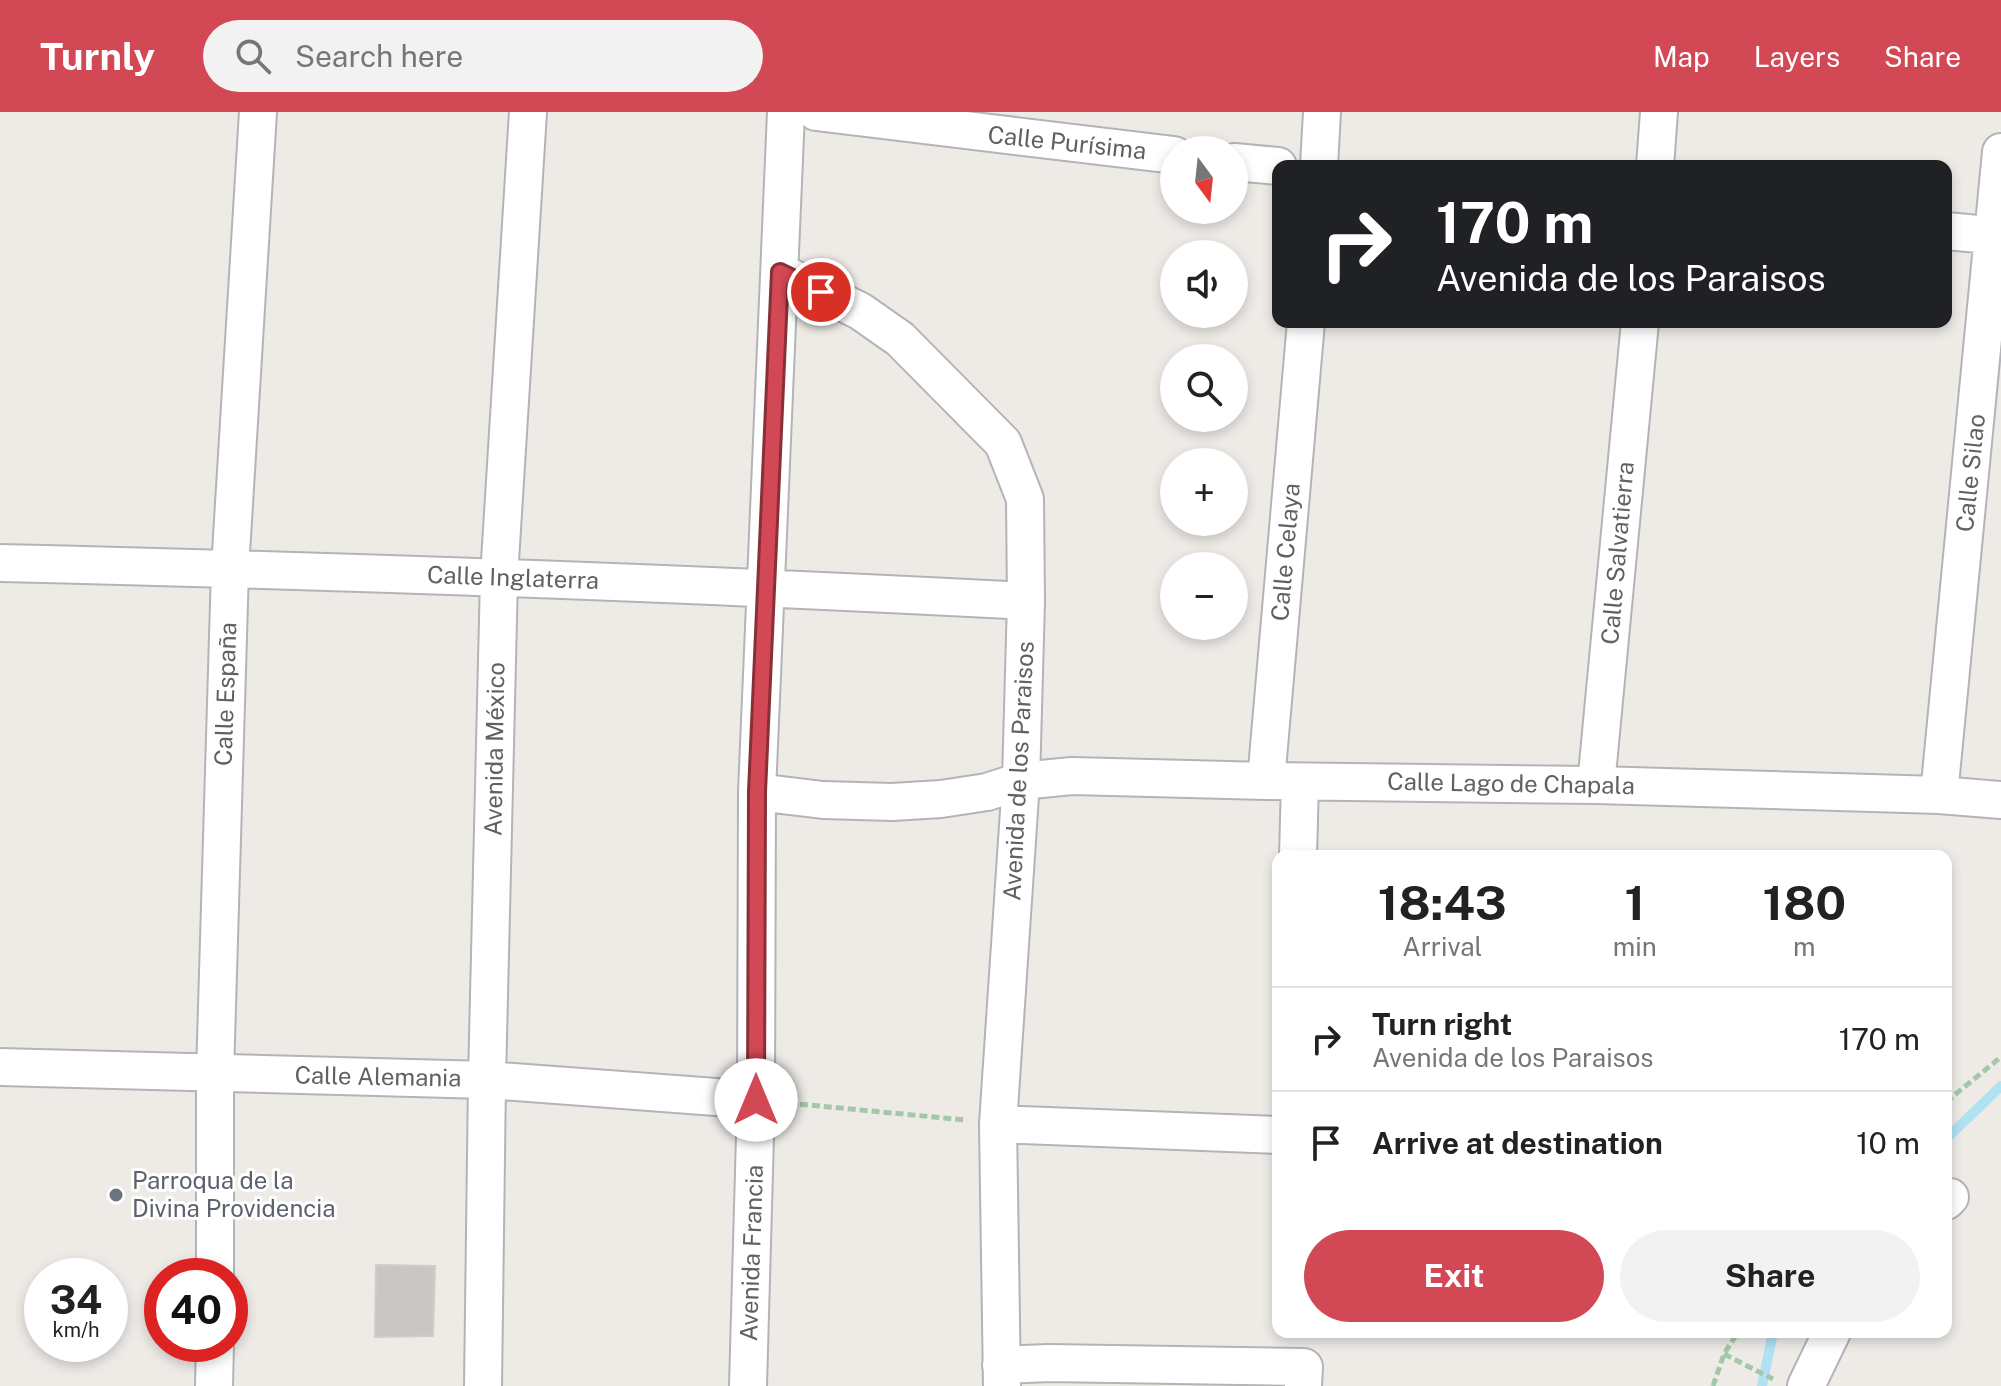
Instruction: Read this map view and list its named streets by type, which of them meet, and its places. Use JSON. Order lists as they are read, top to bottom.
{
  "streets": {
    "street": [
      "Calle Purísima",
      "Calle Silao",
      "Calle Celaya",
      "Calle Salvatierra",
      "Calle Inglaterra",
      "Calle España",
      "Avenida México",
      "Avenida de los Paraisos",
      "Calle Lago de Chapala",
      "Calle Alemania",
      "Avenida Francia"
    ]
  },
  "crossings": [
    ["Calle Silao", "Calle Lago de Chapala"],
    ["Calle Celaya", "Calle Lago de Chapala"],
    ["Calle Salvatierra", "Calle Lago de Chapala"],
    ["Calle Inglaterra", "Calle España"],
    ["Calle Inglaterra", "Avenida México"],
    ["Calle Inglaterra", "Avenida de los Paraisos"],
    ["Calle Inglaterra", "Avenida Francia"],
    ["Calle España", "Calle Alemania"],
    ["Avenida México", "Calle Alemania"],
    ["Avenida de los Paraisos", "Calle Lago de Chapala"],
    ["Avenida de los Paraisos", "Avenida Francia"],
    ["Calle Lago de Chapala", "Avenida Francia"],
    ["Calle Alemania", "Avenida Francia"]
  ],
  "places": ["Parroqua de la Divina Providencia"],
  "north": "bottom",
  "page": {
    "header": "Turnly",
    "search": "Search here",
    "nav": ["Map", "Layers", "Share"],
    "map_buttons": ["+", "−"],
    "turn": ["170 m", "Avenida de los Paraisos"],
    "eta": [
      "18:43",
      "Arrival",
      "1",
      "min",
      "180",
      "m"
    ],
    "list": [
      {
        "name": "Turn right",
        "note": "Avenida de los Paraisos",
        "value": "170 m"
      },
      {
        "name": "Arrive at destination",
        "value": "10 m"
      }
    ],
    "buttons": ["Exit", "Share"],
    "speed": "34 km/h",
    "limit": "40"
  }
}
